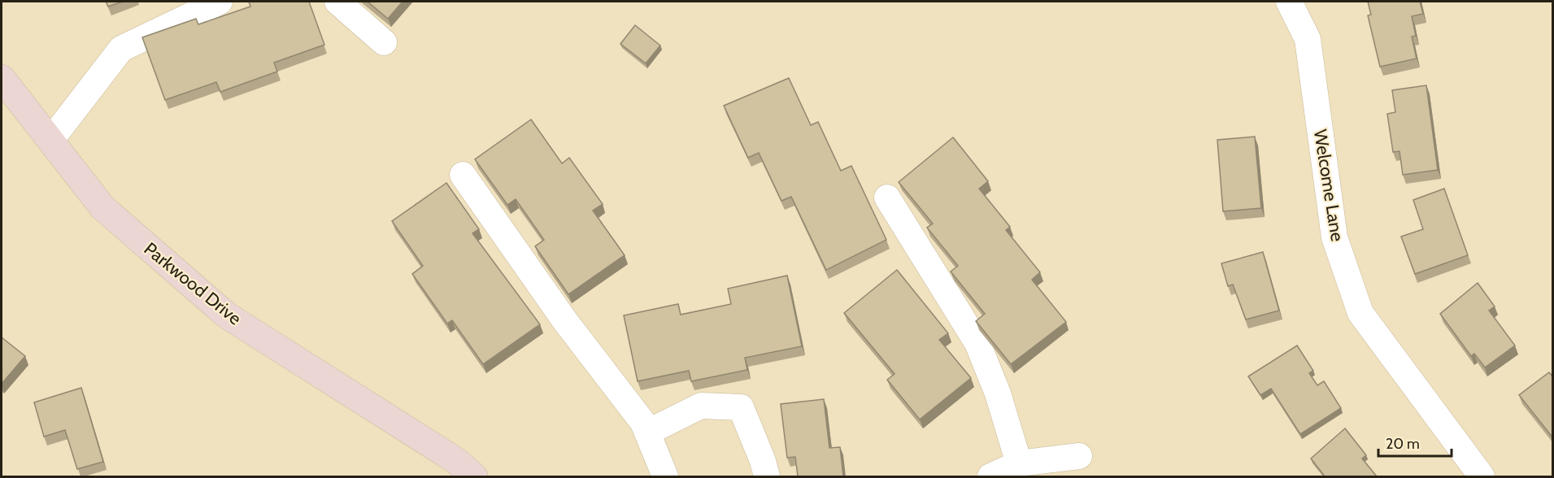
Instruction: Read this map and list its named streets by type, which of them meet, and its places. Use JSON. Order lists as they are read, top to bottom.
{
  "streets": {
    "street": ["Welcome Lane", "Parkwood Drive"]
  },
  "scale_bar": "20 m"
}
